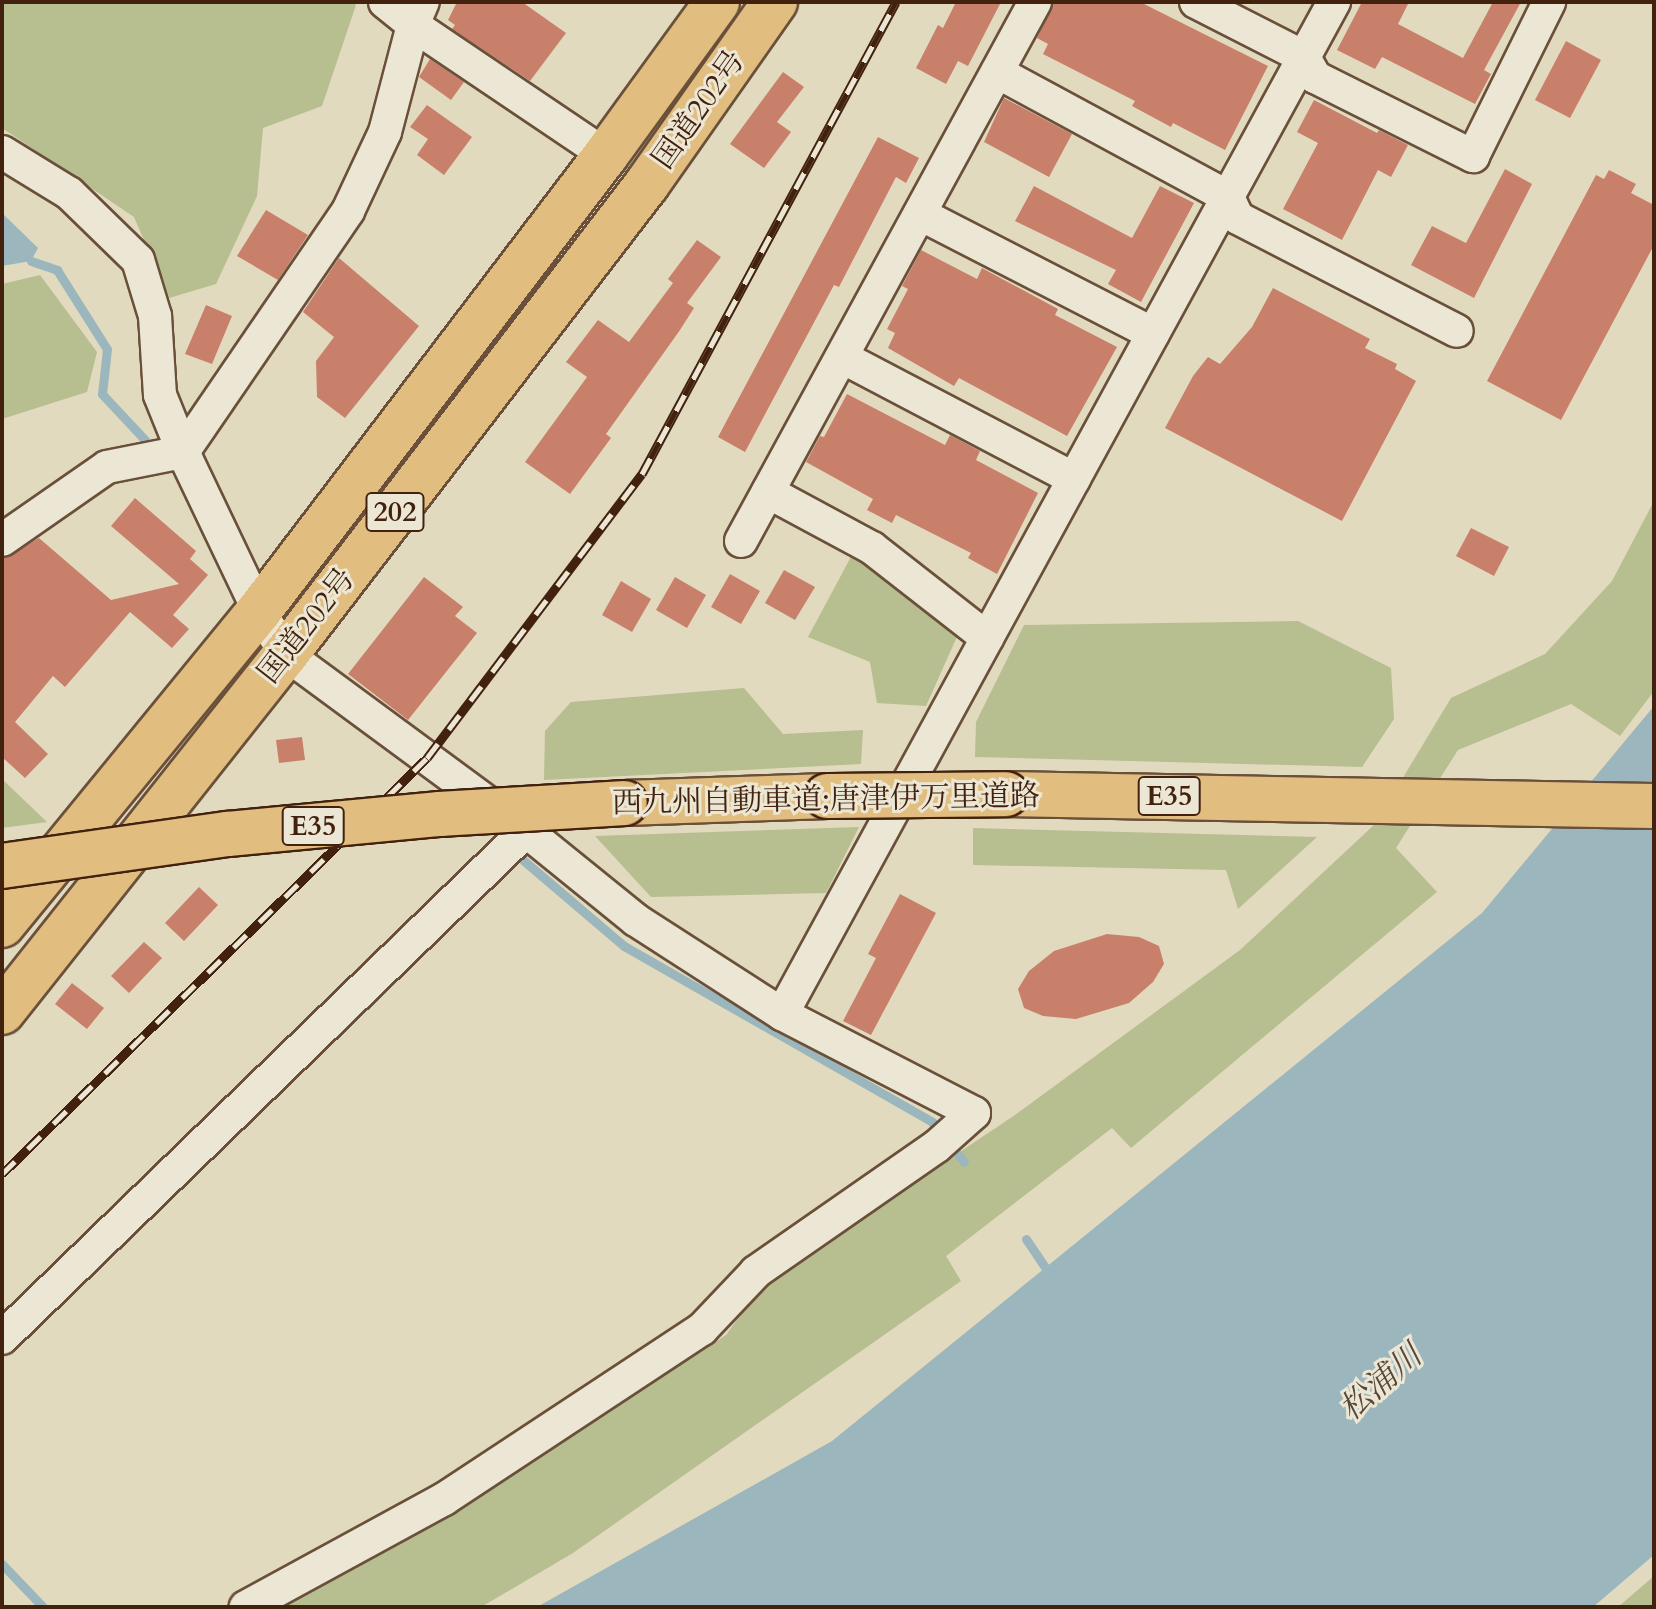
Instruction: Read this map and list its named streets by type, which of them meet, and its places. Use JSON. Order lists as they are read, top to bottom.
{
  "streets": {
    "highway": [
      "国道202号",
      "202",
      "E35",
      "西九州自動車道;唐津伊万里道路"
    ]
  },
  "water": ["松浦川"]
}
